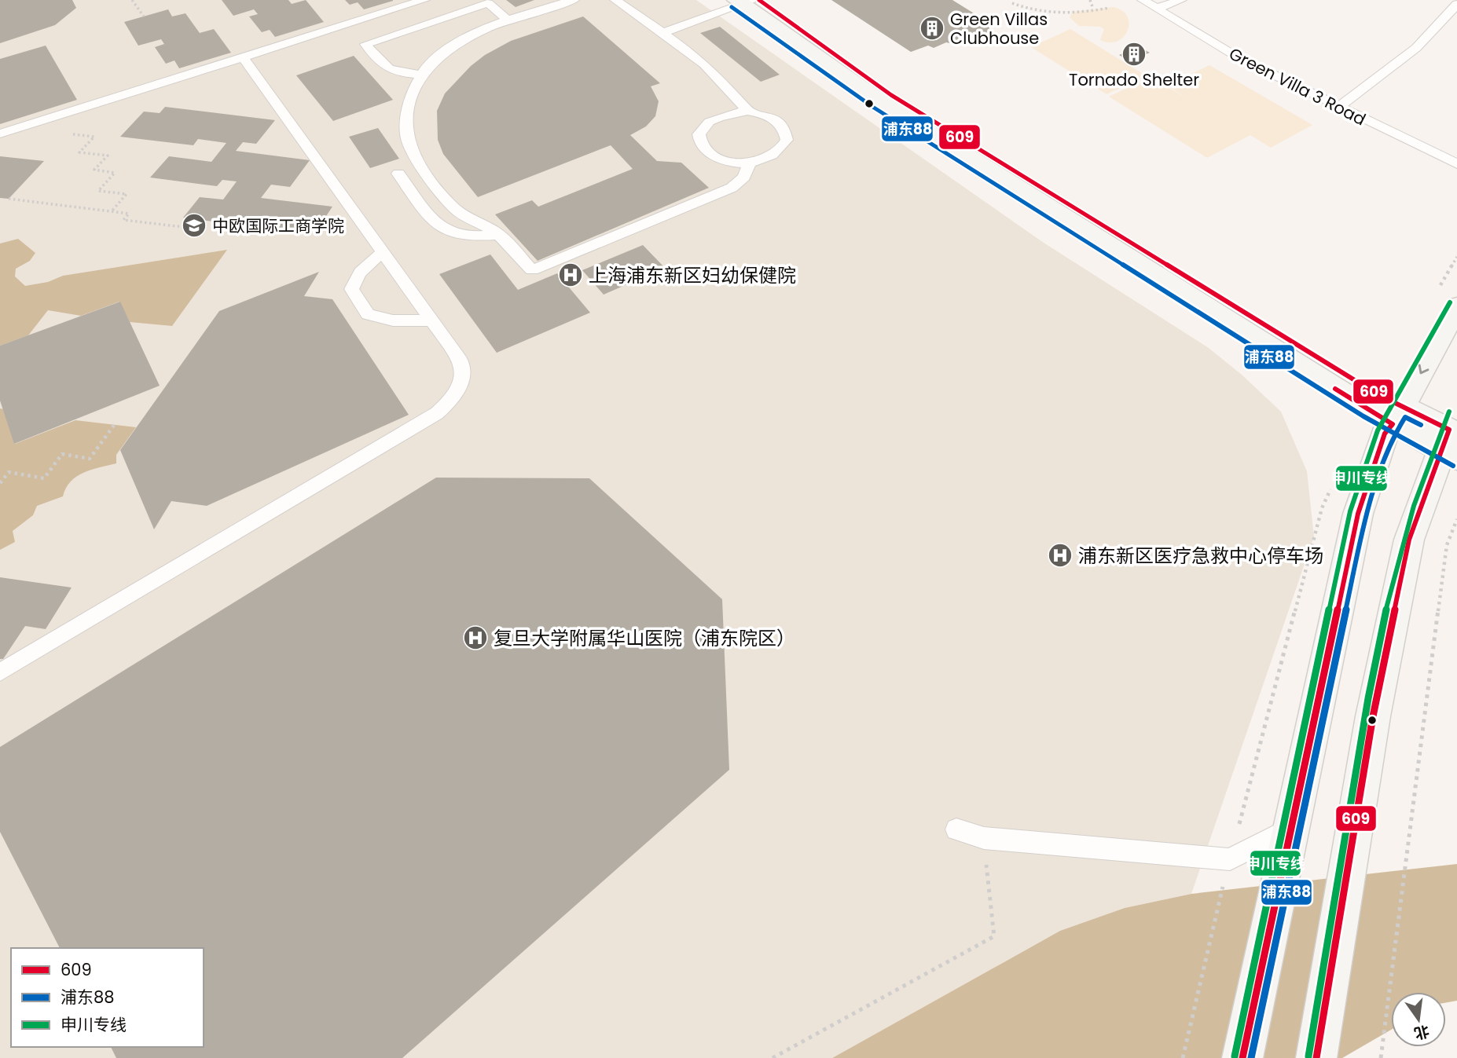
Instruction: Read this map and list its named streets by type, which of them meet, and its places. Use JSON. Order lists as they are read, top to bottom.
{
  "streets": {
    "lane": ["Green Villa 3 Road"]
  },
  "places": {
    "building": ["Green Villas Clubhouse", "Tornado Shelter"],
    "school or university": ["中欧国际工商学院"],
    "hospital": ["上海浦东新区妇幼保健院", "浦东新区医疗急救中心停车场", "复旦大学附属华山医院（浦东院区）"]
  },
  "lines": ["transit line 609", "transit line 浦东88", "transit line 申川专线"],
  "legend": ["609", "浦东88", "申川专线"],
  "north": "bottom"
}
